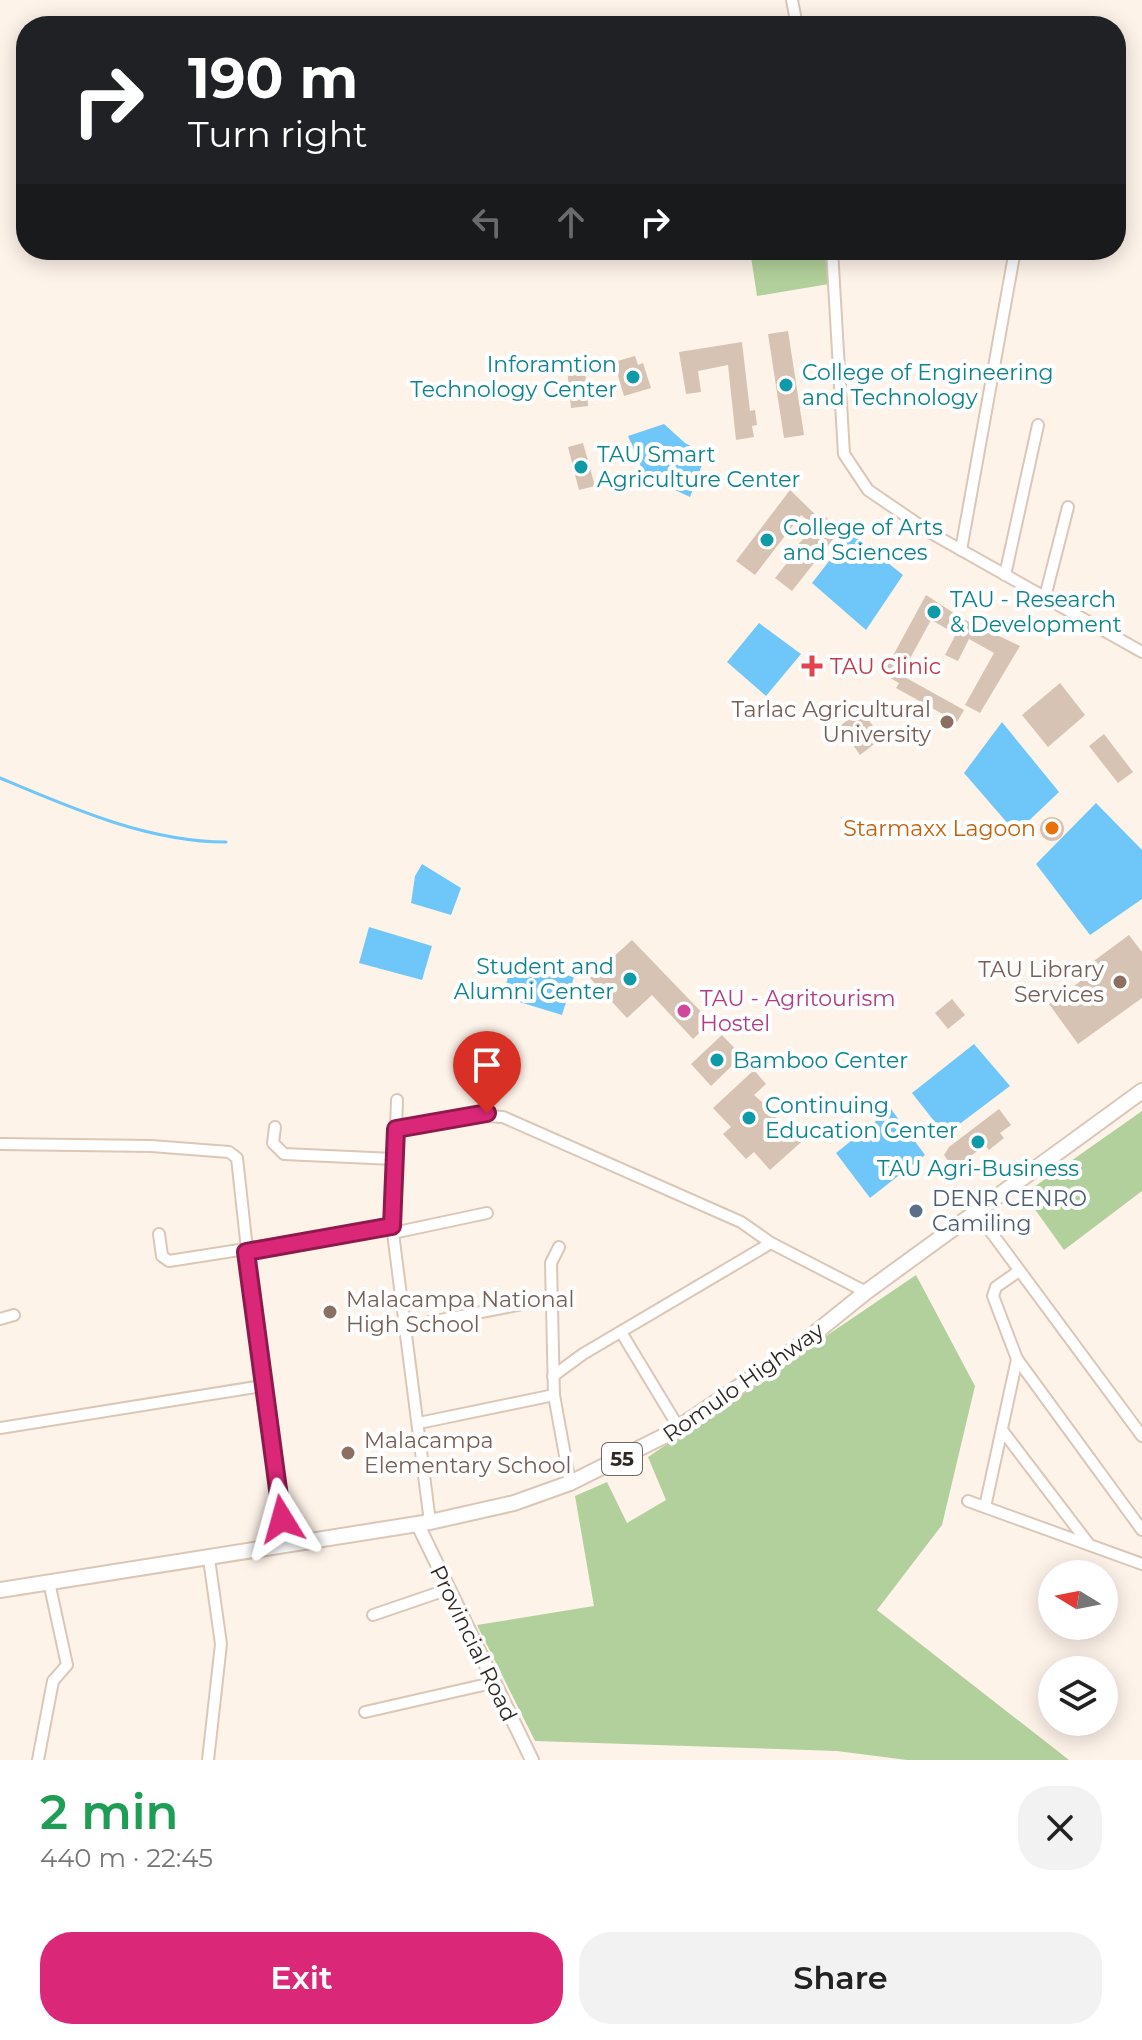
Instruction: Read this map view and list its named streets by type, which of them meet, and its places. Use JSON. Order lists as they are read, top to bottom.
{
  "streets": {
    "highway": ["Romulo Highway", "55"],
    "main road": ["Provincial Road"]
  },
  "crossings": [
    ["Romulo Highway", "Provincial Road"]
  ],
  "places": {
    "other": [
      "Inforamtion Technology Center",
      "College of Engineering and Technology",
      "TAU Smart Agriculture Center",
      "College of Arts and Sciences",
      "TAU - Research & Development",
      "Tarlac Agricultural University",
      "Starmaxx Lagoon",
      "Student and Alumni Center",
      "TAU Library Services",
      "TAU - Agritourism Hostel",
      "Bamboo Center",
      "Continuing Education Center",
      "TAU Agri-Business",
      "DENR CENRO Camiling",
      "Malacampa National High School",
      "Malacampa Elementary School"
    ],
    "health": ["TAU Clinic"]
  },
  "north": "left",
  "page": {
    "turn": ["190 m", "Turn right"],
    "heading": ["2 min", "440 m · 22:45"],
    "buttons": ["Exit", "Share"]
  }
}
